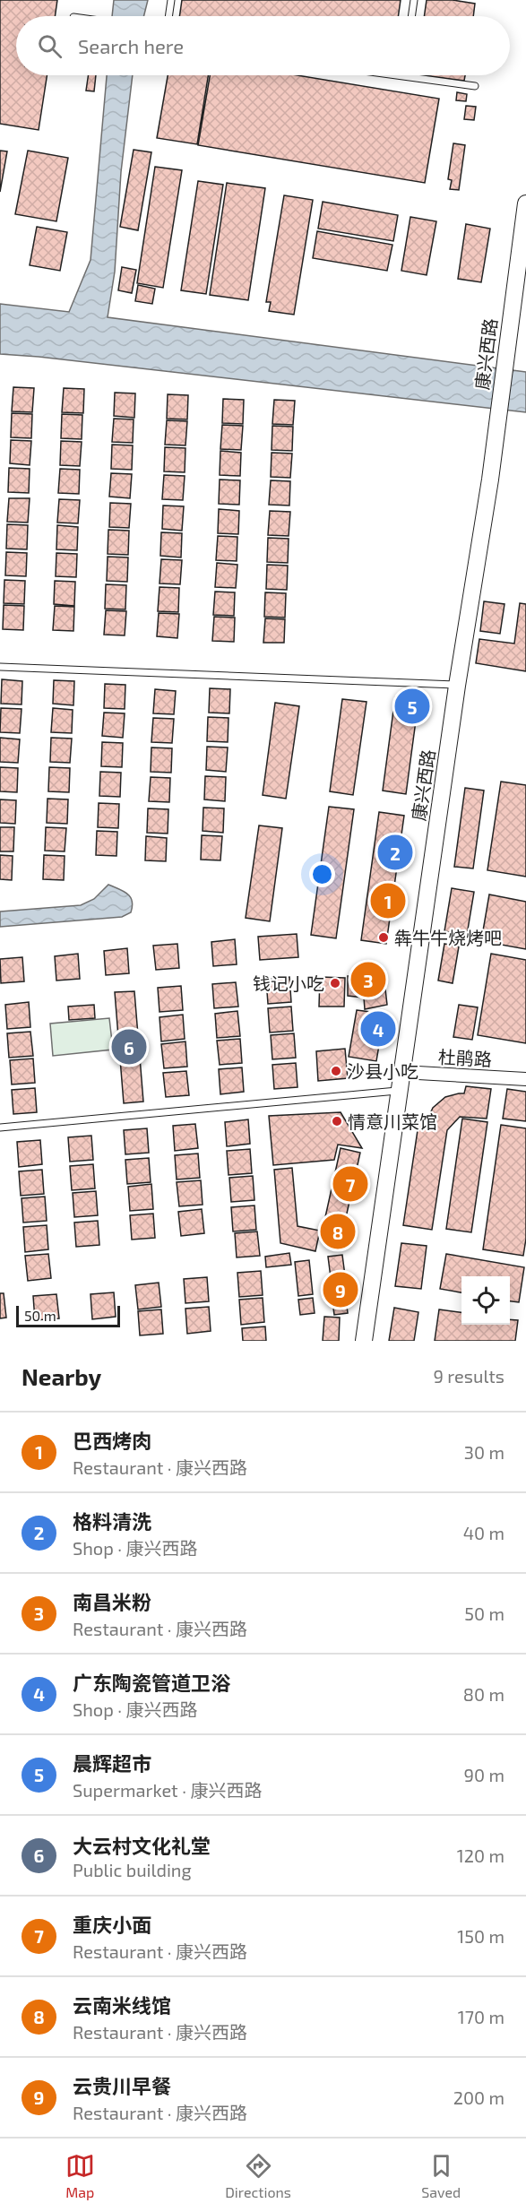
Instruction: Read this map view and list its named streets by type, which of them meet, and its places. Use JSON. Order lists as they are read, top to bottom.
{
  "streets": {
    "street": ["康兴西路", "杜鹃路"]
  },
  "crossings": [
    ["康兴西路", "杜鹃路"]
  ],
  "places": [
    "犇牛牛烧烤吧",
    "钱记小吃",
    "沙县小吃",
    "情意川菜馆"
  ],
  "scale_bar": "50 m",
  "page": {
    "search": "Search here",
    "pins": [
      "5",
      "2",
      "1",
      "3",
      "4",
      "6",
      "7",
      "8",
      "9"
    ],
    "scale": "50 m",
    "heading": ["Nearby", "9 results"],
    "list": [
      {
        "mark": "1",
        "name": "巴西烤肉",
        "note": "Restaurant · 康兴西路",
        "value": "30 m"
      },
      {
        "mark": "2",
        "name": "格料清洗",
        "note": "Shop · 康兴西路",
        "value": "40 m"
      },
      {
        "mark": "3",
        "name": "南昌米粉",
        "note": "Restaurant · 康兴西路",
        "value": "50 m"
      },
      {
        "mark": "4",
        "name": "广东陶瓷管道卫浴",
        "note": "Shop · 康兴西路",
        "value": "80 m"
      },
      {
        "mark": "5",
        "name": "晨辉超市",
        "note": "Supermarket · 康兴西路",
        "value": "90 m"
      },
      {
        "mark": "6",
        "name": "大云村文化礼堂",
        "note": "Public building",
        "value": "120 m"
      },
      {
        "mark": "7",
        "name": "重庆小面",
        "note": "Restaurant · 康兴西路",
        "value": "150 m"
      },
      {
        "mark": "8",
        "name": "云南米线馆",
        "note": "Restaurant · 康兴西路",
        "value": "170 m"
      },
      {
        "mark": "9",
        "name": "云贵川早餐",
        "note": "Restaurant · 康兴西路",
        "value": "200 m"
      }
    ],
    "nav": ["Map", "Directions", "Saved"]
  }
}
